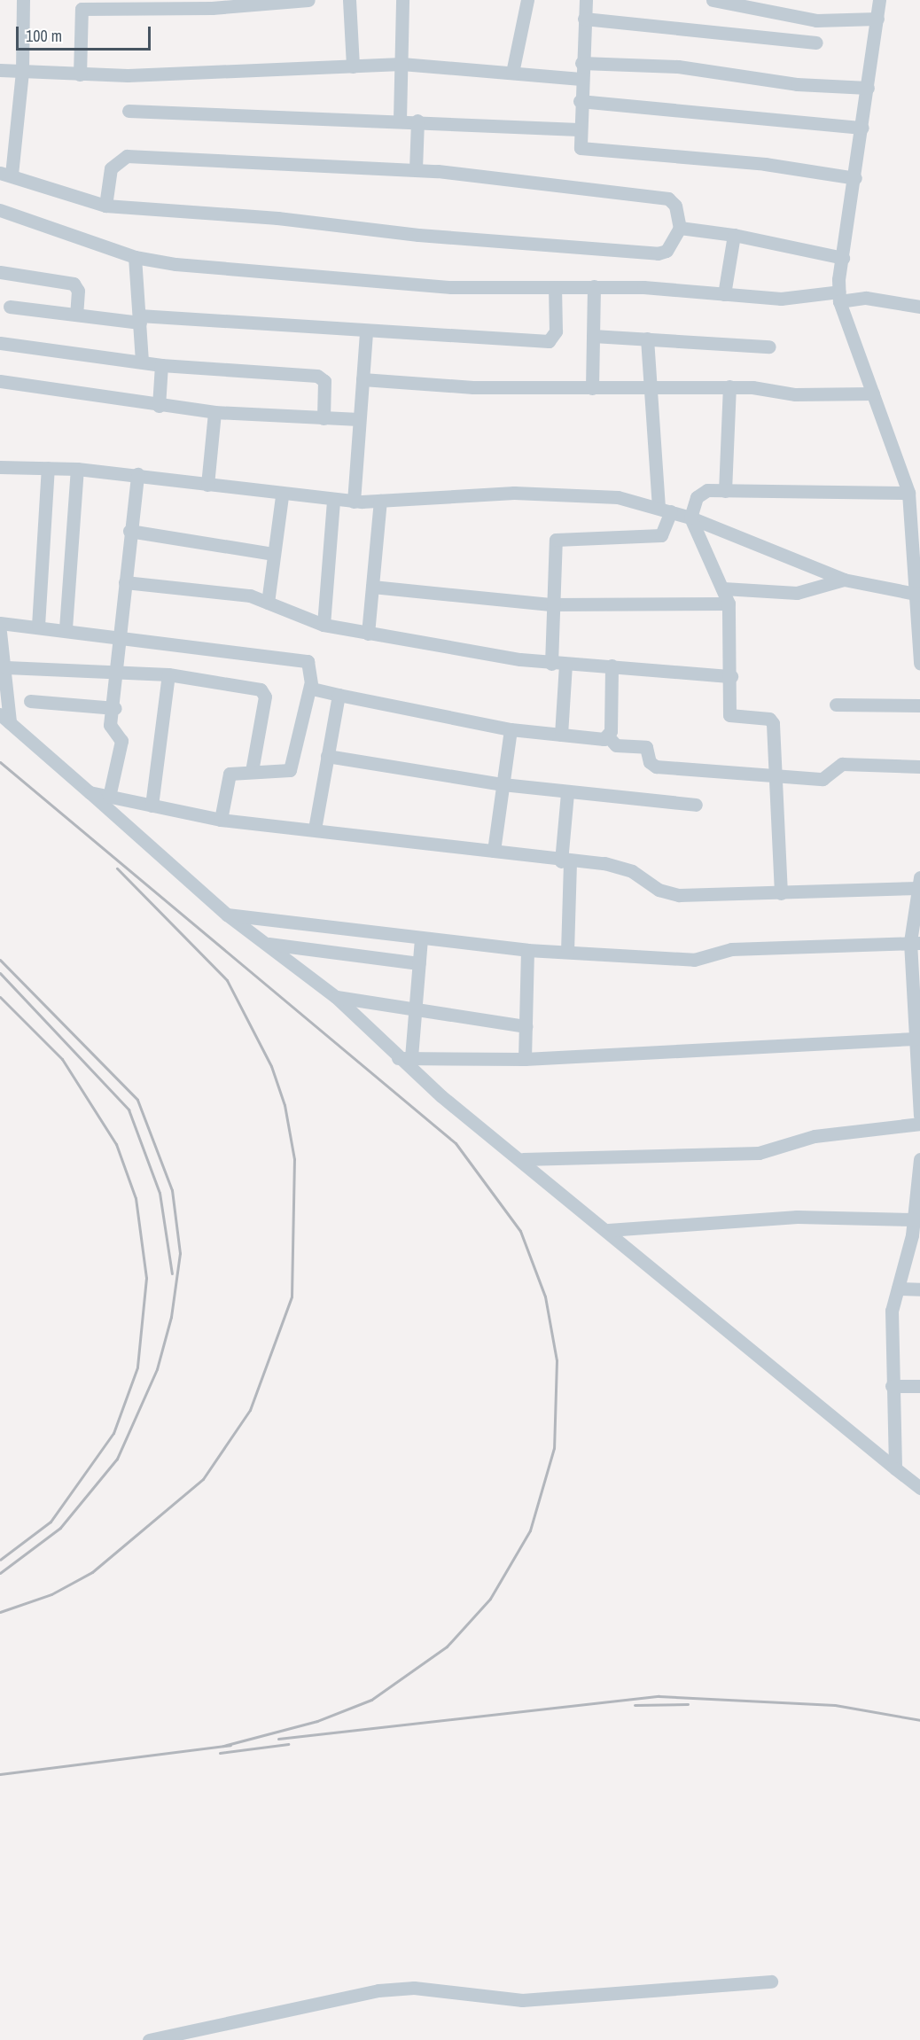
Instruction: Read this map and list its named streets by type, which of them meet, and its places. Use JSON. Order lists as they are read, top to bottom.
{
  "scale_bar": "100 m"
}
